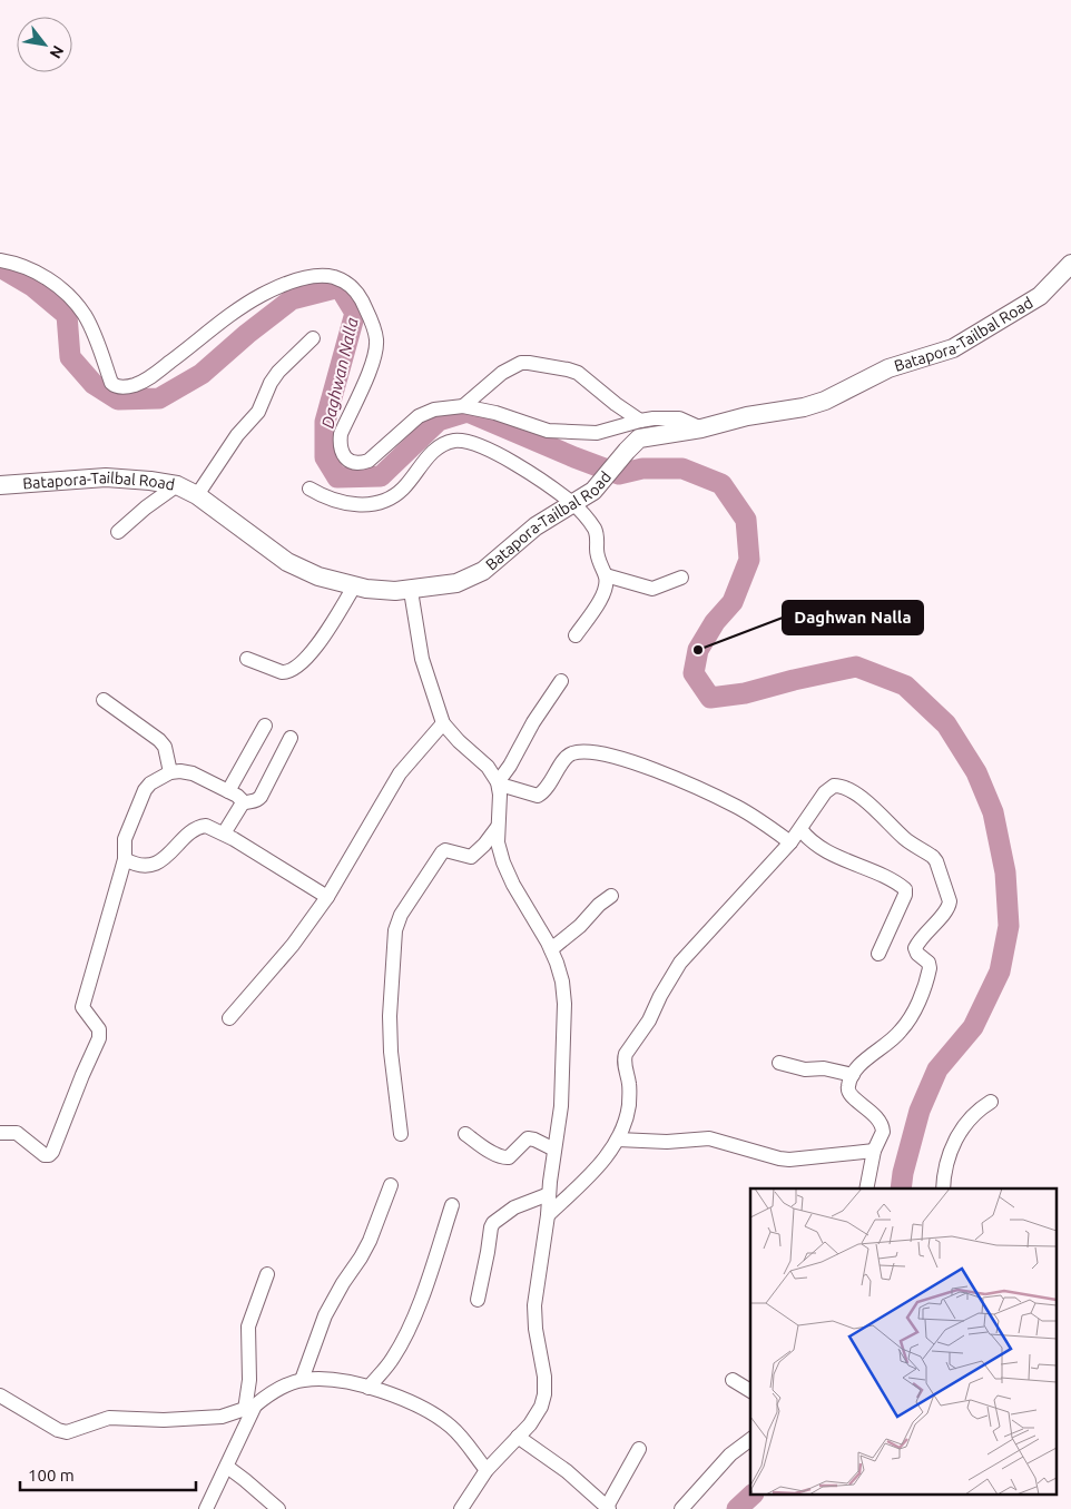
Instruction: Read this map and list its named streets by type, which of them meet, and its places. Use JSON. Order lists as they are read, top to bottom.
{
  "streets": {
    "main road": ["Batapora-Tailbal Road"]
  },
  "water": ["Daghwan Nalla"],
  "places": ["Daghwan Nalla"],
  "scale_bar": "100 m",
  "north": "bottom right"
}
